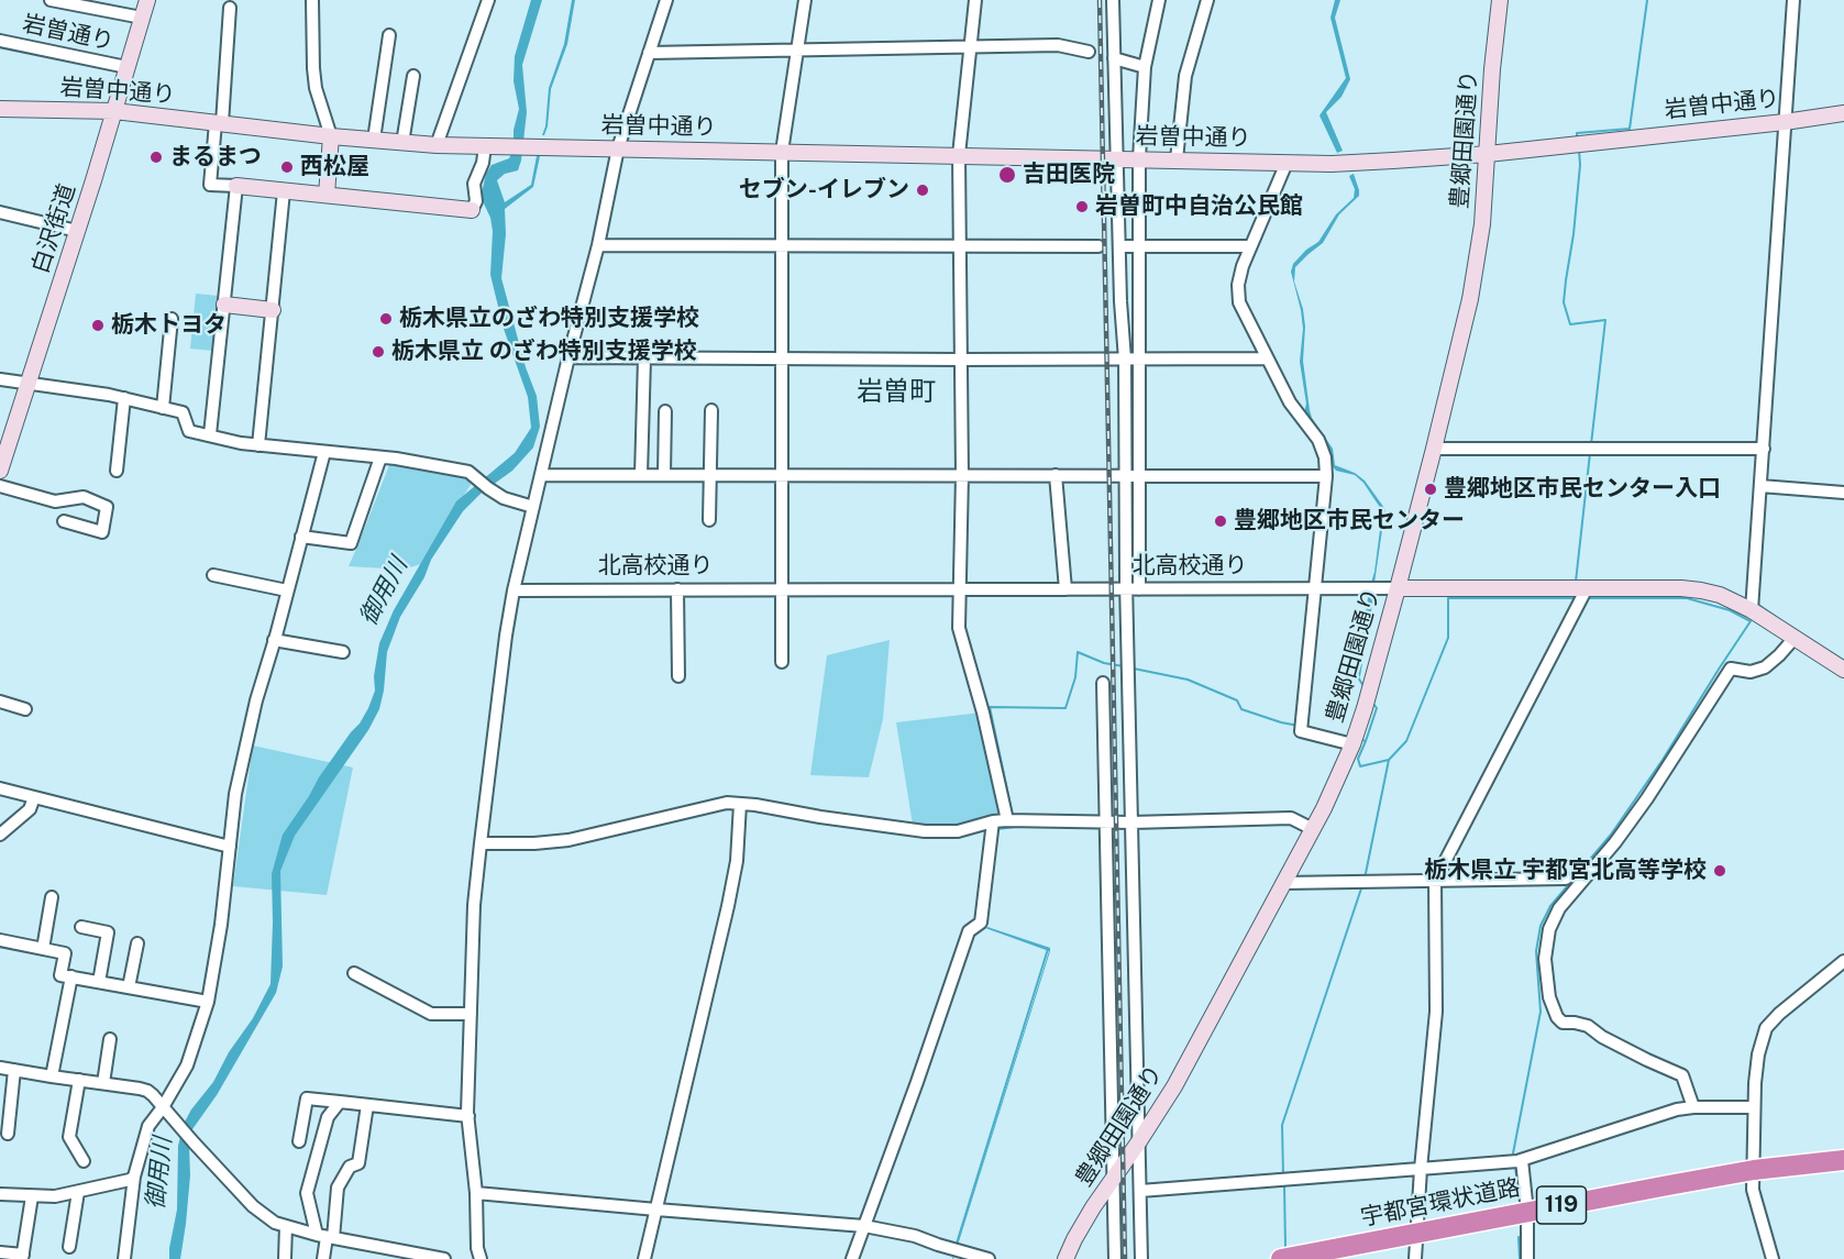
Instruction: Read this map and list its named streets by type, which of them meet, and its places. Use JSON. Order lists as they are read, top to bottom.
{
  "streets": {
    "highway": ["宇都宮環状道路", "119"],
    "street": [
      "岩曽通り",
      "岩曽中通り",
      "豊郷田園通り",
      "白沢街道",
      "北高校通り"
    ]
  },
  "crossings": [
    ["岩曽通り", "白沢街道"],
    ["岩曽中通り", "豊郷田園通り"],
    ["岩曽中通り", "白沢街道"],
    ["豊郷田園通り", "北高校通り"]
  ],
  "districts": ["岩曽町"],
  "water": ["御用川"],
  "places": [
    "まるまつ",
    "西松屋",
    "吉田医院",
    "セブン-イレブン",
    "岩曽町中自治公民館",
    "栃木県立のざわ特別支援学校",
    "栃木トヨタ",
    "栃木県立 のざわ特別支援学校",
    "豊郷地区市民センター入口",
    "豊郷地区市民センター",
    "栃木県立 宇都宮北高等学校"
  ]
}
